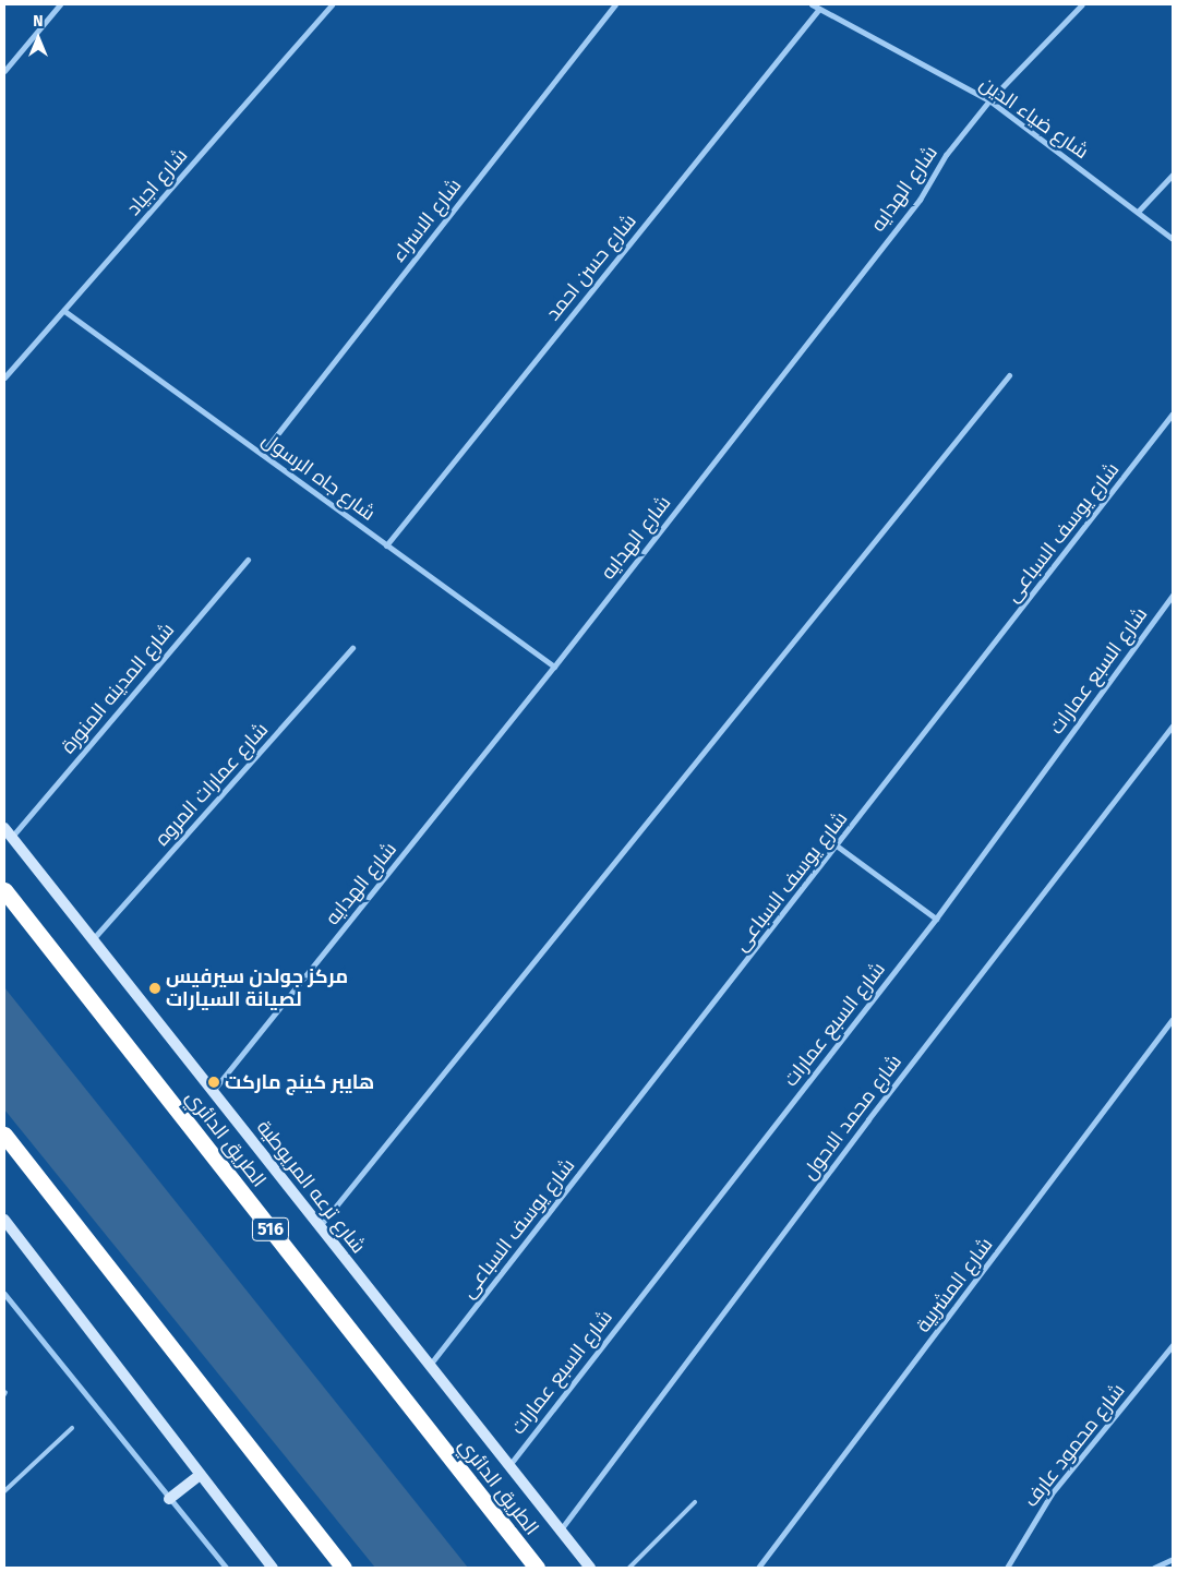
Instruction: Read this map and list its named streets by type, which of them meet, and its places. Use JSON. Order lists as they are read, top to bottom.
{
  "streets": {
    "highway": ["الطريق الدائري", "516"],
    "main road": ["شارع ترعه المريوطية"],
    "street": [
      "شارع ضياء الدين",
      "شارع اجياد",
      "شارع الهدايه",
      "شارع الاسراء",
      "شارع حسن احمد",
      "شارع جاه الرسول",
      "شارع يوسف السباعى",
      "شارع السبع عمارات",
      "شارع المدينه المنورة",
      "شارع عمارات المروه",
      "شارع محمد الاحول",
      "شارع المشربية",
      "شارع محمود عارف"
    ]
  },
  "crossings": [
    ["شارع ضياء الدين", "شارع الهدايه"],
    ["شارع ضياء الدين", "شارع حسن احمد"],
    ["شارع اجياد", "شارع جاه الرسول"],
    ["شارع الهدايه", "شارع جاه الرسول"],
    ["شارع الهدايه", "شارع ترعه المريوطية"],
    ["شارع الاسراء", "شارع جاه الرسول"],
    ["شارع حسن احمد", "شارع جاه الرسول"],
    ["شارع يوسف السباعى", "شارع ترعه المريوطية"],
    ["شارع السبع عمارات", "شارع ترعه المريوطية"],
    ["شارع المدينه المنورة", "شارع ترعه المريوطية"],
    ["شارع عمارات المروه", "شارع ترعه المريوطية"],
    ["شارع محمد الاحول", "شارع ترعه المريوطية"]
  ],
  "places": ["مركز جولدن سيرفيس لصيانة السيارات", "هايبر كينج ماركت"],
  "north": "top"
}
